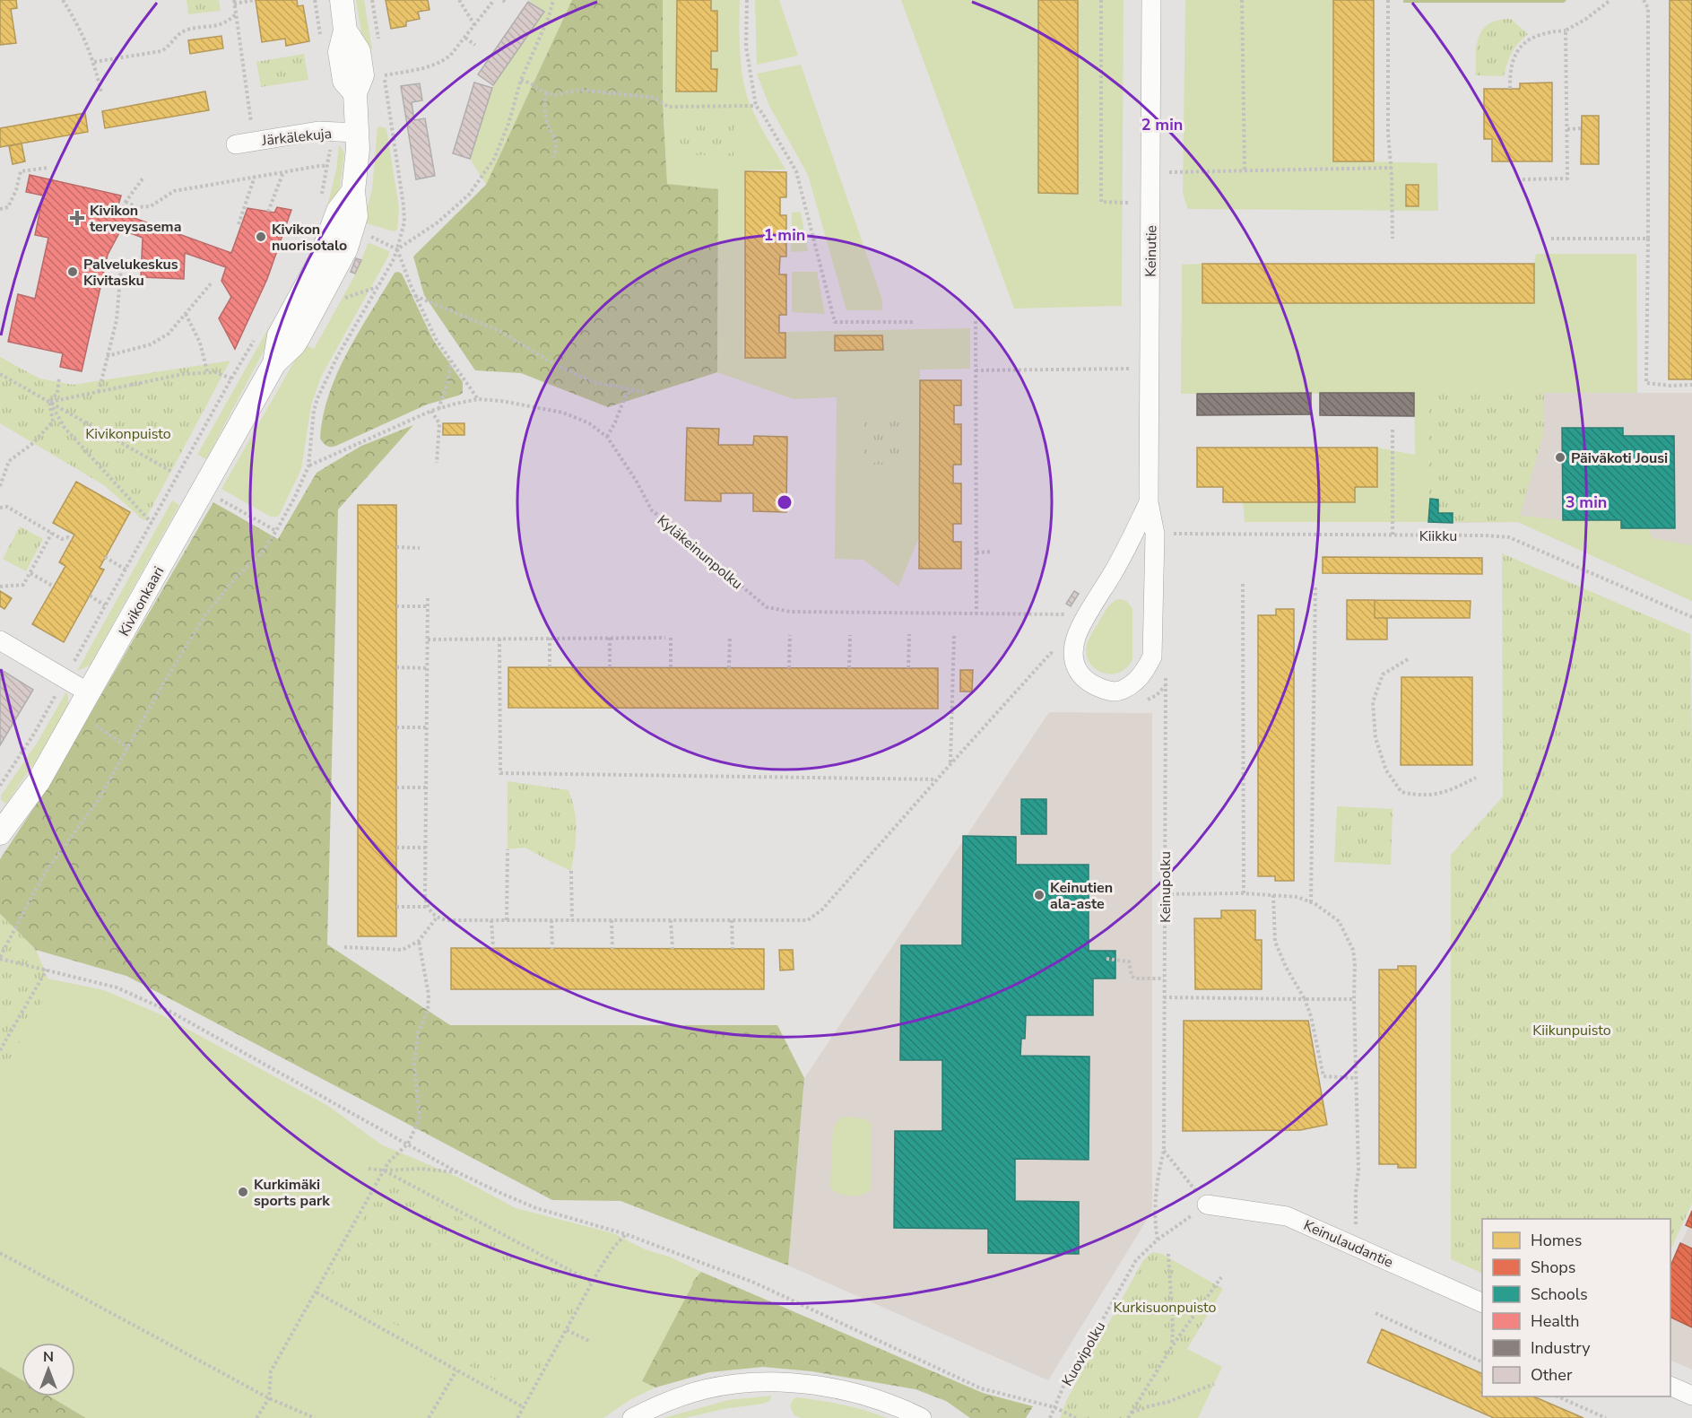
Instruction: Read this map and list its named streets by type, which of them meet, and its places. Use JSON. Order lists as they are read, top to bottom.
{
  "streets": {
    "street": [
      "Järkälekuja",
      "Keinutie",
      "Kivikonkaari",
      "Keinulaudantie"
    ],
    "path": [
      "Kiikku",
      "Kyläkeinunpolku",
      "Keinupolku",
      "Kuovipolku"
    ]
  },
  "crossings": [
    ["Järkälekuja", "Kivikonkaari"],
    ["Keinutie", "Kyläkeinunpolku"],
    ["Keinupolku", "Kuovipolku"],
    ["Keinulaudantie", "Kuovipolku"]
  ],
  "parks": ["Kivikonpuisto", "Kiikunpuisto", "Kurkisuonpuisto"],
  "places": {
    "health": ["Kivikon terveysasema"],
    "other": [
      "Kivikon nuorisotalo",
      "Palvelukeskus Kivitasku",
      "Päiväkoti Jousi",
      "Keinutien ala-aste",
      "Kurkimäki sports park"
    ]
  },
  "legend": [
    "Homes",
    "Shops",
    "Schools",
    "Health",
    "Industry",
    "Other"
  ],
  "north": "top",
  "rings": ["2 min", "1 min", "3 min"]
}
